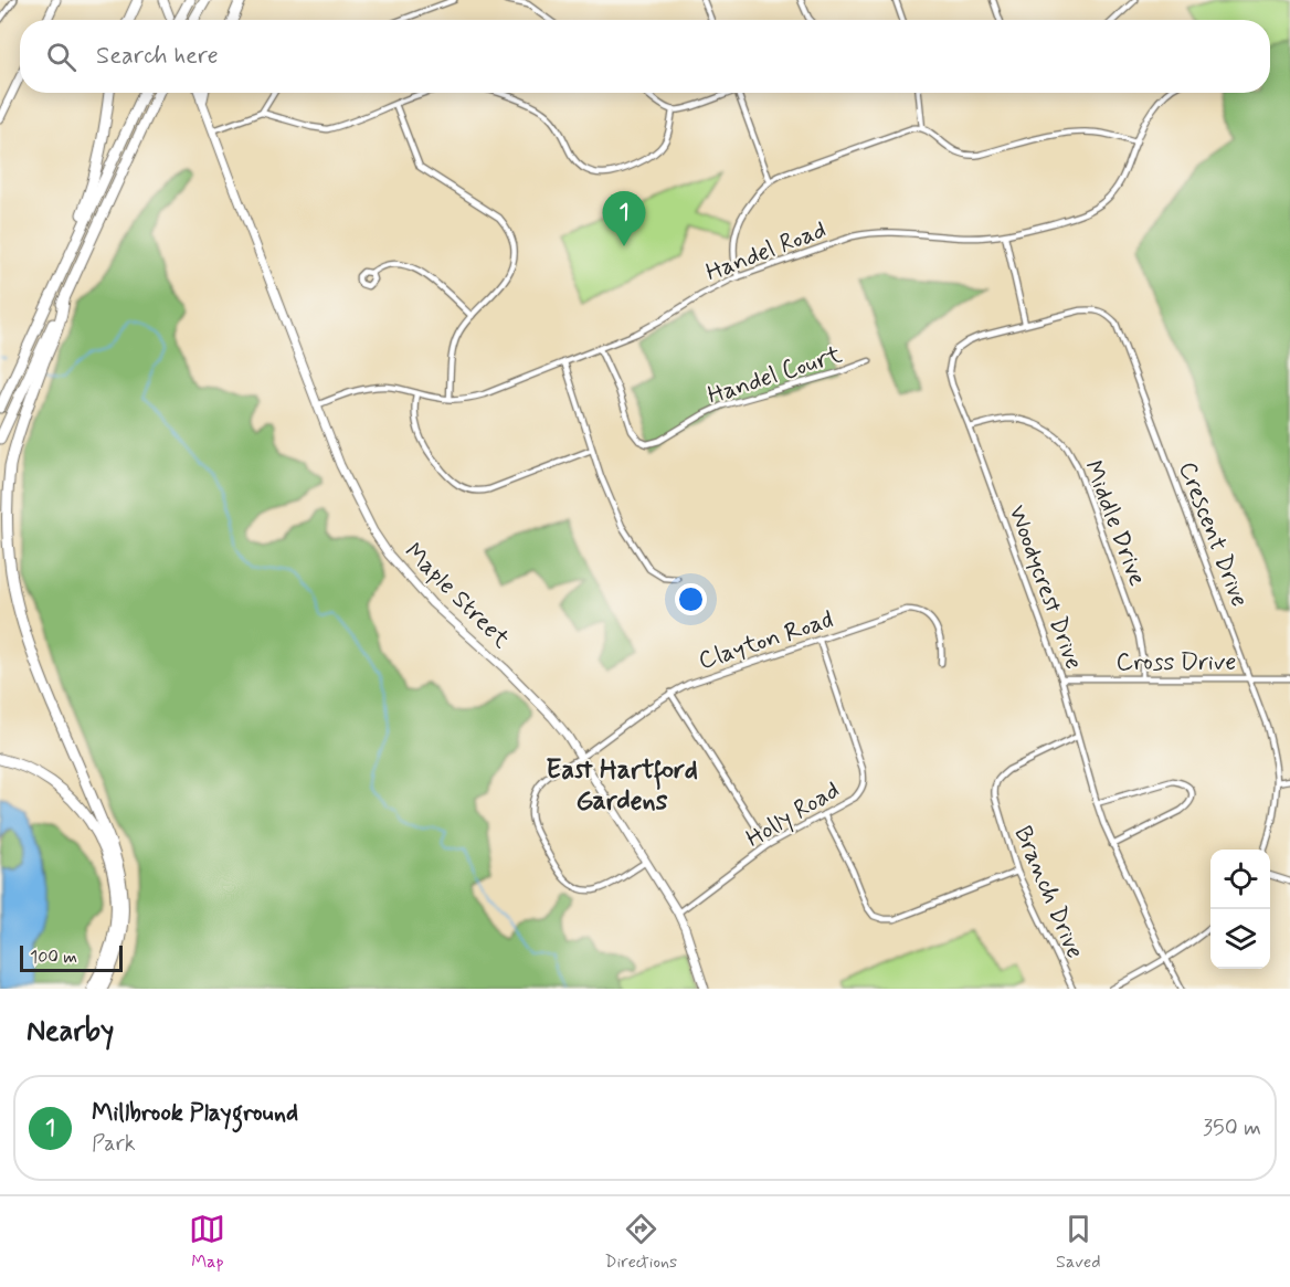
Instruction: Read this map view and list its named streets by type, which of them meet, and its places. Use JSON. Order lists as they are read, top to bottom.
{
  "streets": {
    "street": [
      "Handel Road",
      "Handel Court",
      "Middle Drive",
      "Crescent Drive",
      "Woodycrest Drive",
      "Maple Street",
      "Clayton Road",
      "Cross Drive",
      "Holly Road",
      "Branch Drive"
    ]
  },
  "crossings": [
    ["Handel Road", "Handel Court"],
    ["Handel Road", "Maple Street"],
    ["Middle Drive", "Woodycrest Drive"],
    ["Middle Drive", "Cross Drive"],
    ["Crescent Drive", "Woodycrest Drive"],
    ["Crescent Drive", "Cross Drive"],
    ["Woodycrest Drive", "Cross Drive"],
    ["Woodycrest Drive", "Branch Drive"],
    ["Maple Street", "Clayton Road"],
    ["Maple Street", "Holly Road"],
    ["Clayton Road", "Holly Road"]
  ],
  "districts": ["East Hartford Gardens"],
  "scale_bar": "100 m",
  "page": {
    "search": "Search here",
    "pins": "1",
    "scale": "100 m",
    "heading": "Nearby",
    "list": [
      {
        "mark": "1",
        "name": "Millbrook Playground",
        "note": "Park",
        "value": "350 m"
      }
    ],
    "nav": ["Map", "Directions", "Saved"]
  }
}
